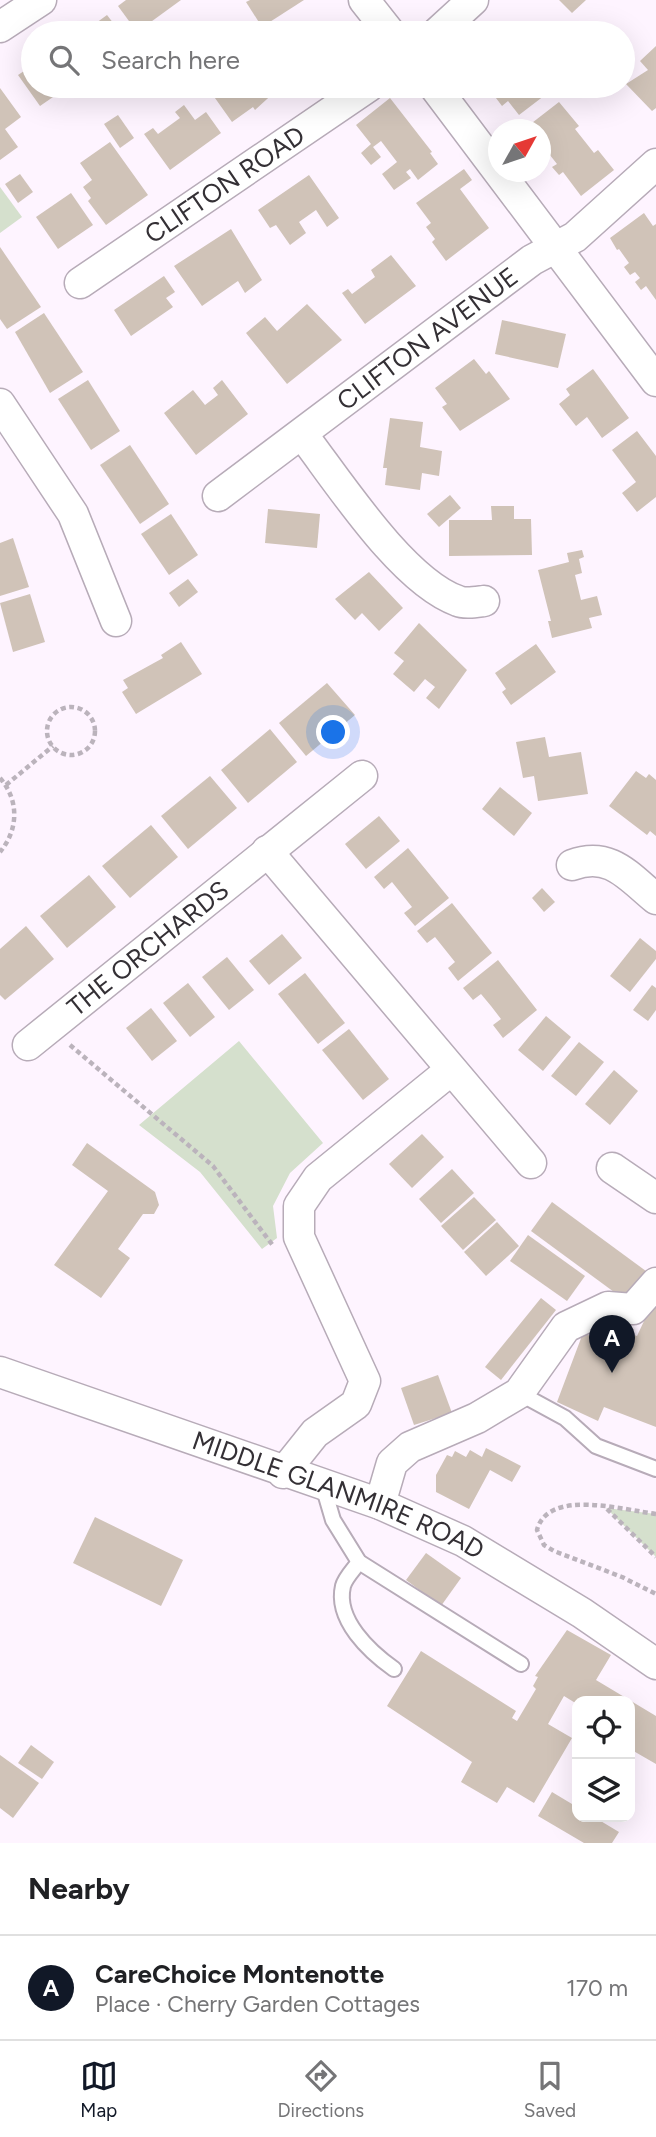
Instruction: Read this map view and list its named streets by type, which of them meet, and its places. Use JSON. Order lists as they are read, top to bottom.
{
  "streets": {
    "street": [
      "CLIFTON ROAD",
      "CLIFTON AVENUE",
      "THE ORCHARDS",
      "MIDDLE GLANMIRE ROAD"
    ]
  },
  "north": "top right",
  "page": {
    "search": "Search here",
    "pins": "A",
    "heading": "Nearby",
    "list": [
      {
        "mark": "A",
        "name": "CareChoice Montenotte",
        "note": "Place · Cherry Garden Cottages",
        "value": "170 m"
      }
    ],
    "nav": ["Map", "Directions", "Saved"]
  }
}
